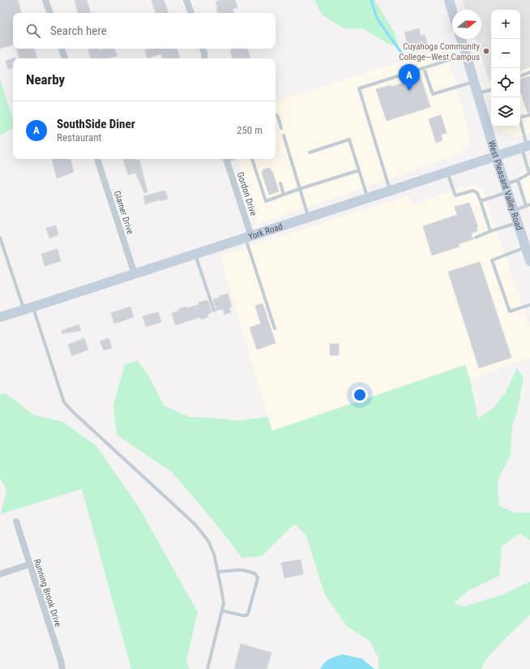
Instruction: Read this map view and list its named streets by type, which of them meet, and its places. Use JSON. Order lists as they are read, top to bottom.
{
  "streets": {
    "street": [
      "West Pleasant Valley Road",
      "Gordon Drive",
      "Glamer Drive",
      "York Road",
      "Running Brook Drive"
    ]
  },
  "crossings": [
    ["West Pleasant Valley Road", "York Road"],
    ["Gordon Drive", "York Road"],
    ["Glamer Drive", "York Road"]
  ],
  "places": ["Cuyahoga Community College—West Campus"],
  "north": "right",
  "page": {
    "map_buttons": ["+", "−"],
    "search": "Search here",
    "heading": "Nearby",
    "pins": "A",
    "list": [
      {
        "mark": "A",
        "name": "SouthSide Diner",
        "note": "Restaurant",
        "value": "250 m"
      }
    ]
  }
}
